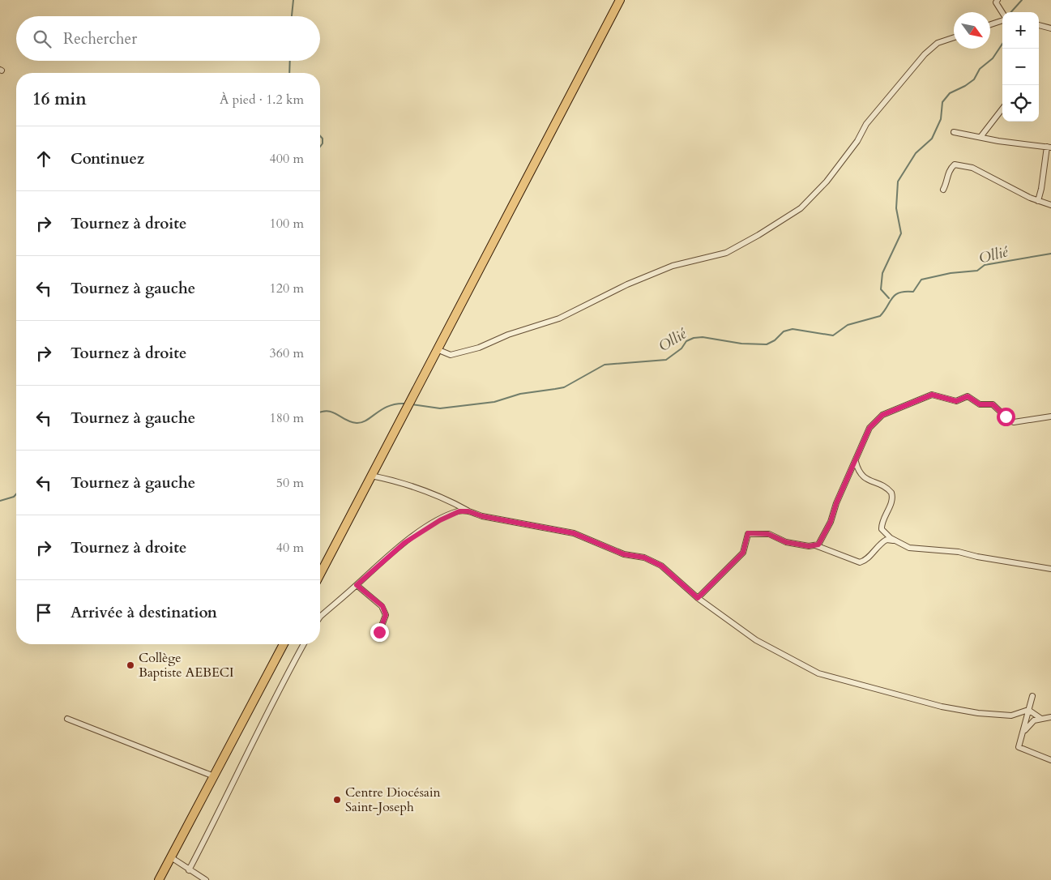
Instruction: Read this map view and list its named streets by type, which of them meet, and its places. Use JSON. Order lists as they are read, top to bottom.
{
  "water": ["Ollié"],
  "places": ["Collège Baptiste AEBECI", "Centre Diocésain Saint-Joseph"],
  "north": "bottom right",
  "page": {
    "map_buttons": ["+", "−"],
    "search": "Rechercher",
    "heading": ["16 min", "À pied · 1.2 km"],
    "list": [
      ["Continuez", "400 m"],
      ["Tournez à droite", "100 m"],
      ["Tournez à gauche", "120 m"],
      ["Tournez à droite", "360 m"],
      ["Tournez à gauche", "180 m"],
      ["Tournez à gauche", "50 m"],
      ["Tournez à droite", "40 m"],
      "Arrivée à destination"
    ]
  }
}
